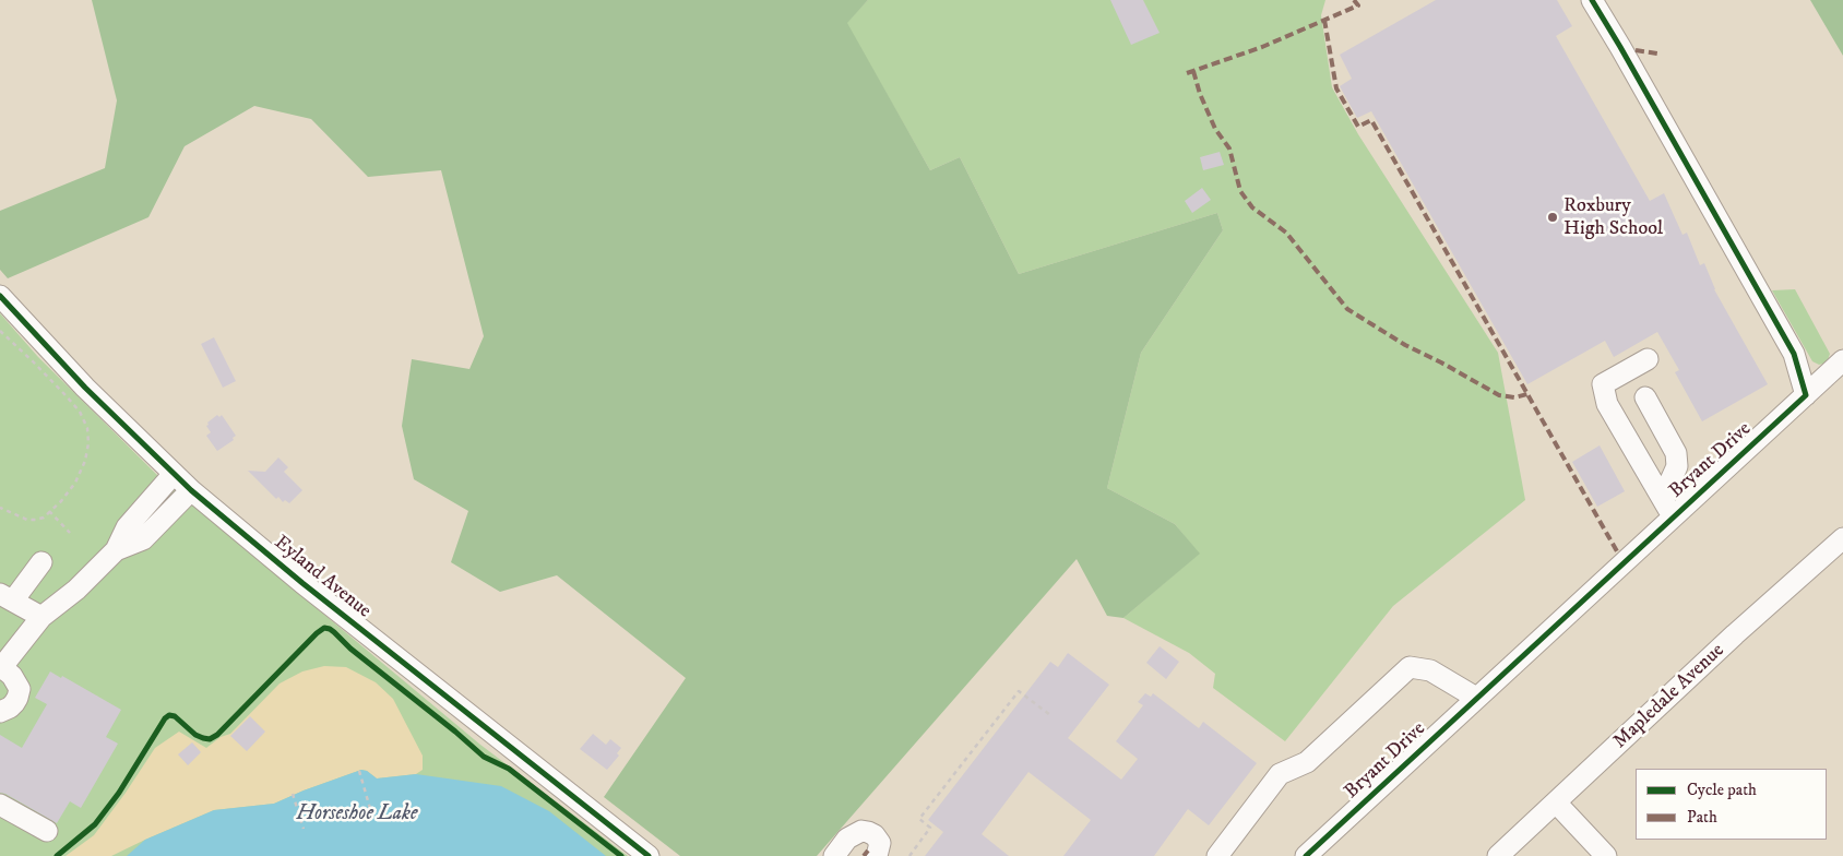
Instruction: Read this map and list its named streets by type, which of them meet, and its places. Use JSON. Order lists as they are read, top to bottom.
{
  "streets": {
    "street": ["Bryant Drive", "Eyland Avenue", "Mapledale Avenue"]
  },
  "water": ["Horseshoe Lake"],
  "places": ["Roxbury High School"],
  "legend": ["Cycle path", "Path"]
}
